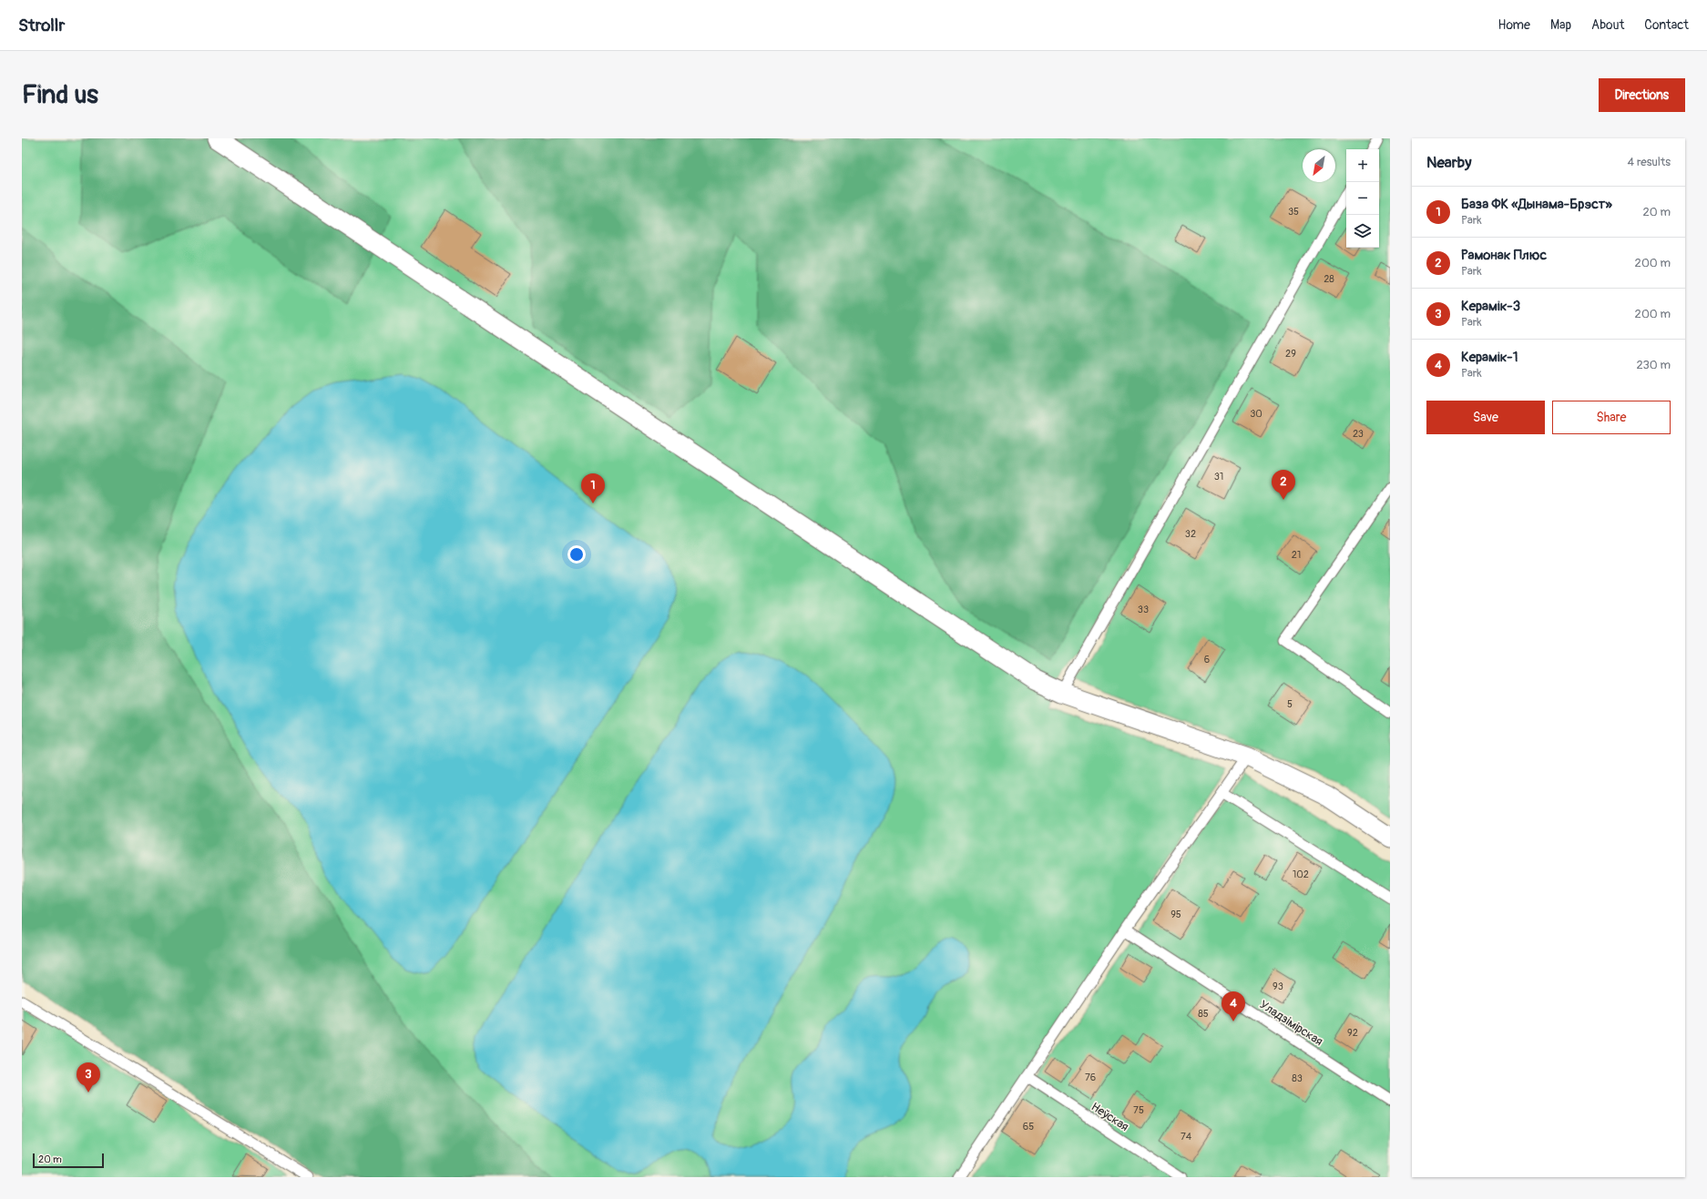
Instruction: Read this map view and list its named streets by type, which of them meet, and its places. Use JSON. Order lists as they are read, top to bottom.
{
  "streets": {
    "lane": ["Уладзімірская", "Неўская"]
  },
  "house_numbers": [
    "35",
    "28",
    "29",
    "30",
    "23",
    "31",
    "32",
    "21",
    "33",
    "6",
    "5",
    "102",
    "95",
    "93",
    "85",
    "92",
    "76",
    "83",
    "75",
    "65",
    "74"
  ],
  "scale_bar": "20 m",
  "north": "bottom left",
  "page": {
    "header": "Strollr",
    "nav": [
      "Home",
      "Map",
      "About",
      "Contact"
    ],
    "buttons": [
      "Directions",
      ["Save", "Share"]
    ],
    "title": "Find us",
    "heading": ["Nearby", "4 results"],
    "map_buttons": ["+", "−"],
    "list": [
      {
        "mark": "1",
        "name": "База ФК «Дынама-Брэст»",
        "note": "Park",
        "value": "20 m"
      },
      {
        "mark": "2",
        "name": "Рамонак Плюс",
        "note": "Park",
        "value": "200 m"
      },
      {
        "mark": "3",
        "name": "Керамік-3",
        "note": "Park",
        "value": "200 m"
      },
      {
        "mark": "4",
        "name": "Керамік-1",
        "note": "Park",
        "value": "230 m"
      }
    ],
    "pins": [
      "2",
      "1",
      "4",
      "3"
    ],
    "scale": "20 m"
  }
}
